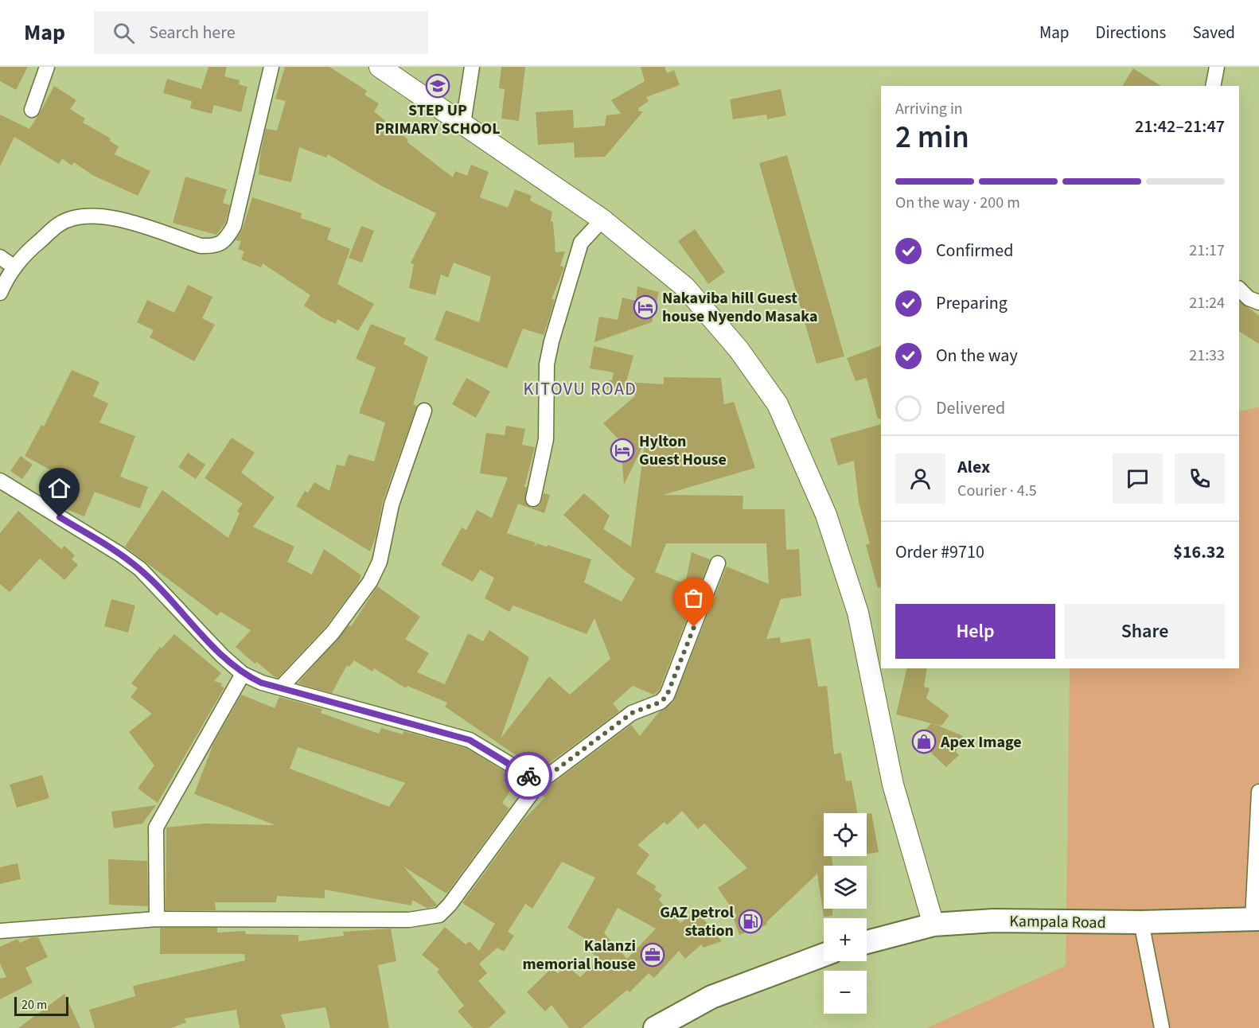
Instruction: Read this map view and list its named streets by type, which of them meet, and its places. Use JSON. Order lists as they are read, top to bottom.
{
  "streets": {
    "main road": ["Kampala Road"]
  },
  "districts": ["KITOVU ROAD"],
  "places": {
    "school or university": ["STEP UP PRIMARY SCHOOL"],
    "hotel": ["Nakaviba hill Guest house Nyendo Masaka", "Hylton Guest House"],
    "shop": ["Apex Image"],
    "fuel station": ["GAZ petrol station"],
    "office": ["Kalanzi memorial house"]
  },
  "scale_bar": "20 m",
  "page": {
    "header": "Map",
    "search": "Search here",
    "nav": ["Map", "Directions", "Saved"],
    "heading": ["2 min", "Arriving in", "21:42–21:47"],
    "panel": [
      "Alex",
      "Courier · 4.5",
      "Order #9710",
      "$16.32"
    ],
    "bar": "On the way · 200 m",
    "list": [
      ["Confirmed", "21:17"],
      ["Preparing", "21:24"],
      ["On the way", "21:33"],
      "Delivered"
    ],
    "buttons": ["Help", "Share"],
    "map_buttons": ["+", "−"],
    "scale": "20 m"
  }
}
